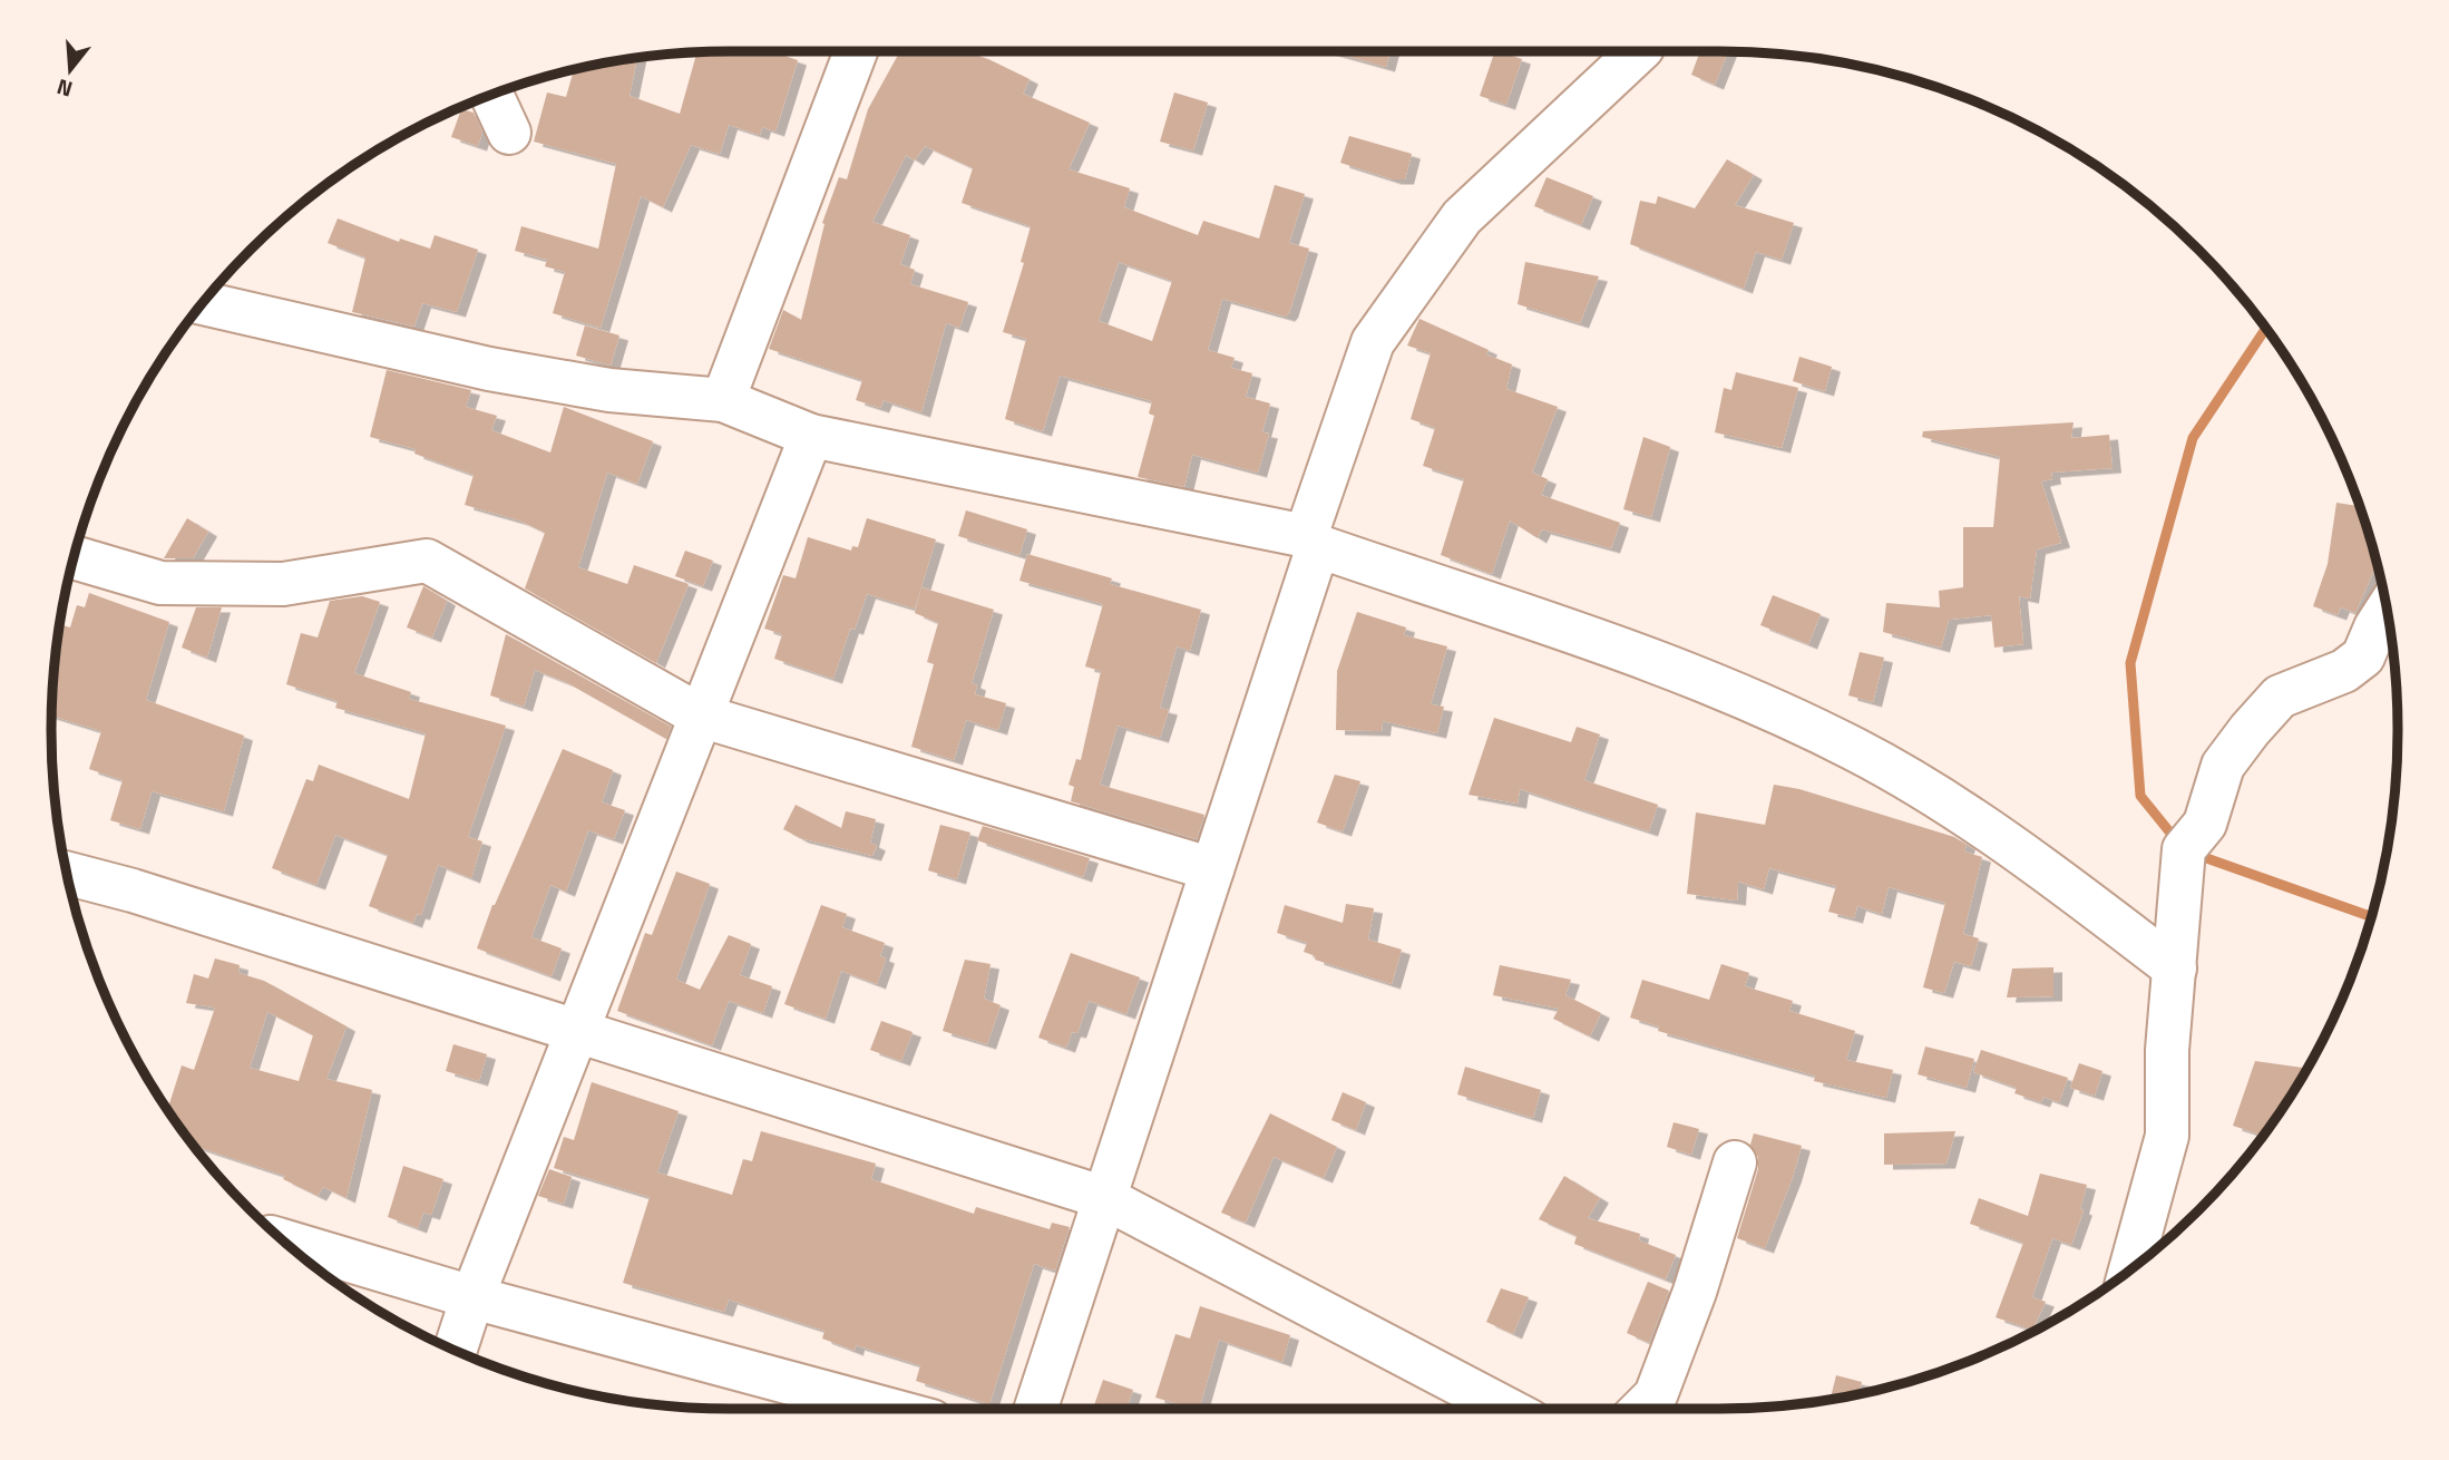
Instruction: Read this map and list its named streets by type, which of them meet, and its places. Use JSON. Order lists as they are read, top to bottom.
{
  "north": "bottom"
}
